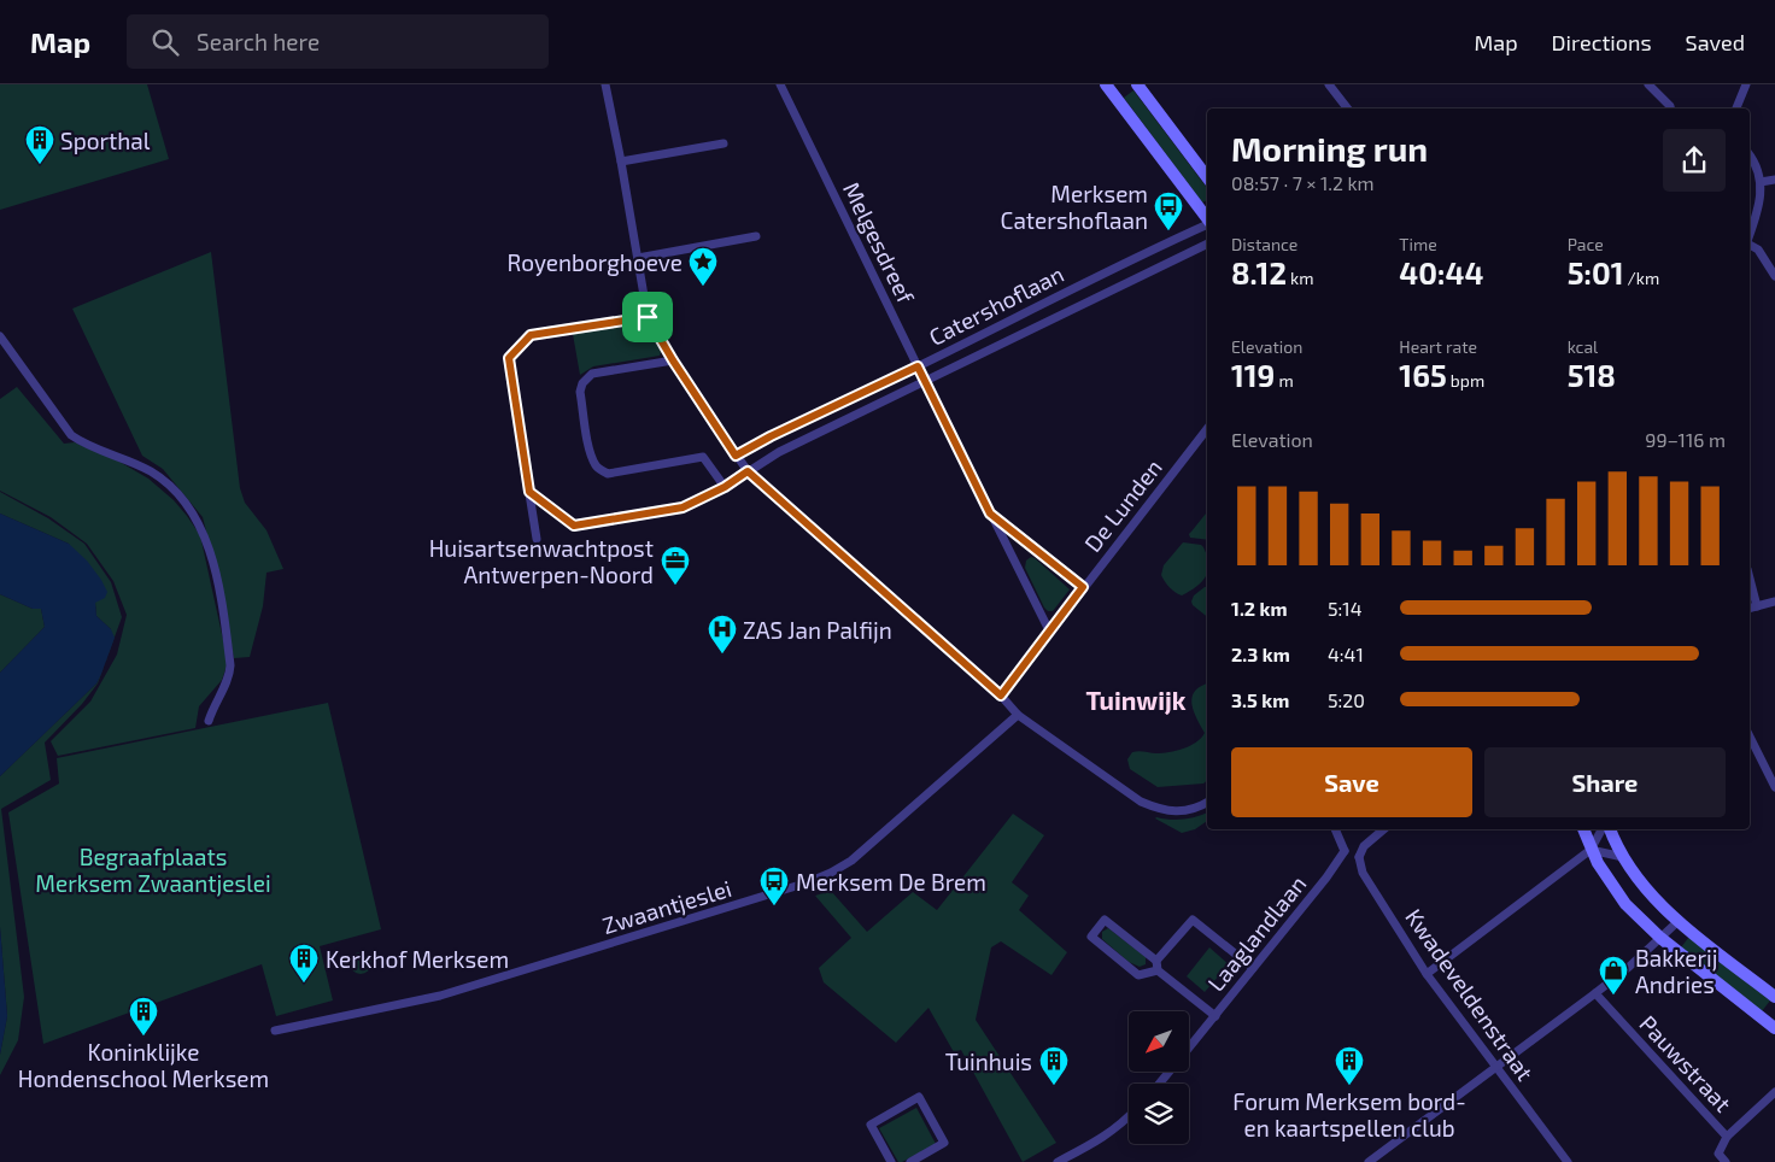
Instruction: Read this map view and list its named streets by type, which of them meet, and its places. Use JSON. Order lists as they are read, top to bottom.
{
  "streets": {
    "street": [
      "Melgesdreef",
      "Catershoflaan",
      "De Lunden",
      "Zwaantjeslei",
      "Laaglandlaan",
      "Kwadeveldenstraat",
      "Pauwstraat"
    ]
  },
  "crossings": [
    ["Melgesdreef", "Catershoflaan"],
    ["Melgesdreef", "De Lunden"]
  ],
  "districts": ["Tuinwijk"],
  "parks": ["Begraafplaats Merksem Zwaantjeslei"],
  "places": {
    "building": [
      "Sporthal",
      "Kerkhof Merksem",
      "Koninklijke Hondenschool Merksem",
      "Tuinhuis",
      "Forum Merksem bord- en kaartspellen club"
    ],
    "bus stop": ["Merksem Catershoflaan", "Merksem De Brem"],
    "place": ["Royenborghoeve"],
    "office": ["Huisartsenwachtpost Antwerpen-Noord"],
    "hospital": ["ZAS Jan Palfijn"],
    "shop": ["Bakkerij Andries"]
  },
  "north": "bottom left",
  "page": {
    "header": "Map",
    "search": "Search here",
    "nav": ["Map", "Directions", "Saved"],
    "heading": ["Morning run", "08:57 · 7 × 1.2 km"],
    "stats": [
      ["Distance", "8.12 km"],
      ["Time", "40:44"],
      ["Pace", "5:01 /km"],
      ["Elevation", "119 m"],
      ["Heart rate", "165 bpm"],
      ["kcal", "518"]
    ],
    "chart": ["Elevation", "99–116 m"],
    "list": [
      {
        "name": "1.2 km",
        "note": "5:14"
      },
      {
        "name": "2.3 km",
        "note": "4:41"
      },
      {
        "name": "3.5 km",
        "note": "5:20"
      }
    ],
    "buttons": ["Save", "Share"]
  }
}
